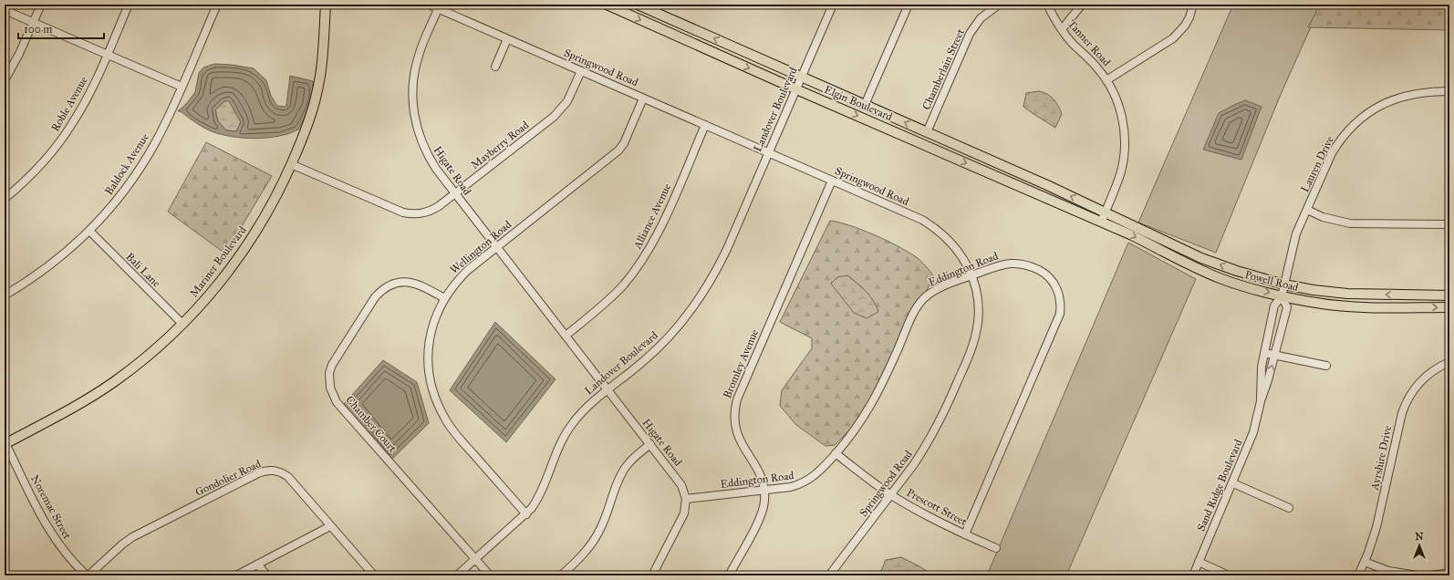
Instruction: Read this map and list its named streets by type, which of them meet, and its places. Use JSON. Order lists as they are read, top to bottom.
{
  "streets": {
    "main road": ["Elgin Boulevard", "Mariner Boulevard", "Powell Road"],
    "street": [
      "Tanner Road",
      "Springwood Road",
      "Chamberlain Street",
      "Roble Avenue",
      "Landover Boulevard",
      "Mayberry Road",
      "Baldock Avenue",
      "Lauren Drive",
      "Higate Road",
      "Alliance Avenue",
      "Wellington Road",
      "Eddington Road",
      "Bali Lane",
      "Bromley Avenue",
      "Chamber Court",
      "Ayrshire Drive",
      "Gondolier Road",
      "Sand Ridge Boulevard",
      "Noremac Street",
      "Prescott Street"
    ]
  },
  "crossings": [
    ["Tanner Road", "Elgin Boulevard"],
    ["Tanner Road", "Powell Road"],
    ["Springwood Road", "Landover Boulevard"],
    ["Springwood Road", "Mayberry Road"],
    ["Springwood Road", "Higate Road"],
    ["Springwood Road", "Alliance Avenue"],
    ["Springwood Road", "Wellington Road"],
    ["Springwood Road", "Eddington Road"],
    ["Springwood Road", "Bromley Avenue"],
    ["Springwood Road", "Prescott Street"],
    ["Chamberlain Street", "Elgin Boulevard"],
    ["Elgin Boulevard", "Landover Boulevard"],
    ["Elgin Boulevard", "Powell Road"],
    ["Landover Boulevard", "Higate Road"],
    ["Landover Boulevard", "Wellington Road"],
    ["Landover Boulevard", "Chamber Court"],
    ["Mayberry Road", "Higate Road"],
    ["Mayberry Road", "Mariner Boulevard"],
    ["Baldock Avenue", "Bali Lane"],
    ["Lauren Drive", "Powell Road"],
    ["Lauren Drive", "Sand Ridge Boulevard"],
    ["Higate Road", "Alliance Avenue"],
    ["Higate Road", "Wellington Road"],
    ["Higate Road", "Eddington Road"],
    ["Wellington Road", "Chamber Court"],
    ["Mariner Boulevard", "Bali Lane"],
    ["Mariner Boulevard", "Noremac Street"],
    ["Eddington Road", "Bromley Avenue"],
    ["Eddington Road", "Prescott Street"],
    ["Powell Road", "Sand Ridge Boulevard"],
    ["Gondolier Road", "Noremac Street"]
  ],
  "scale_bar": "100 m",
  "north": "top"
}
